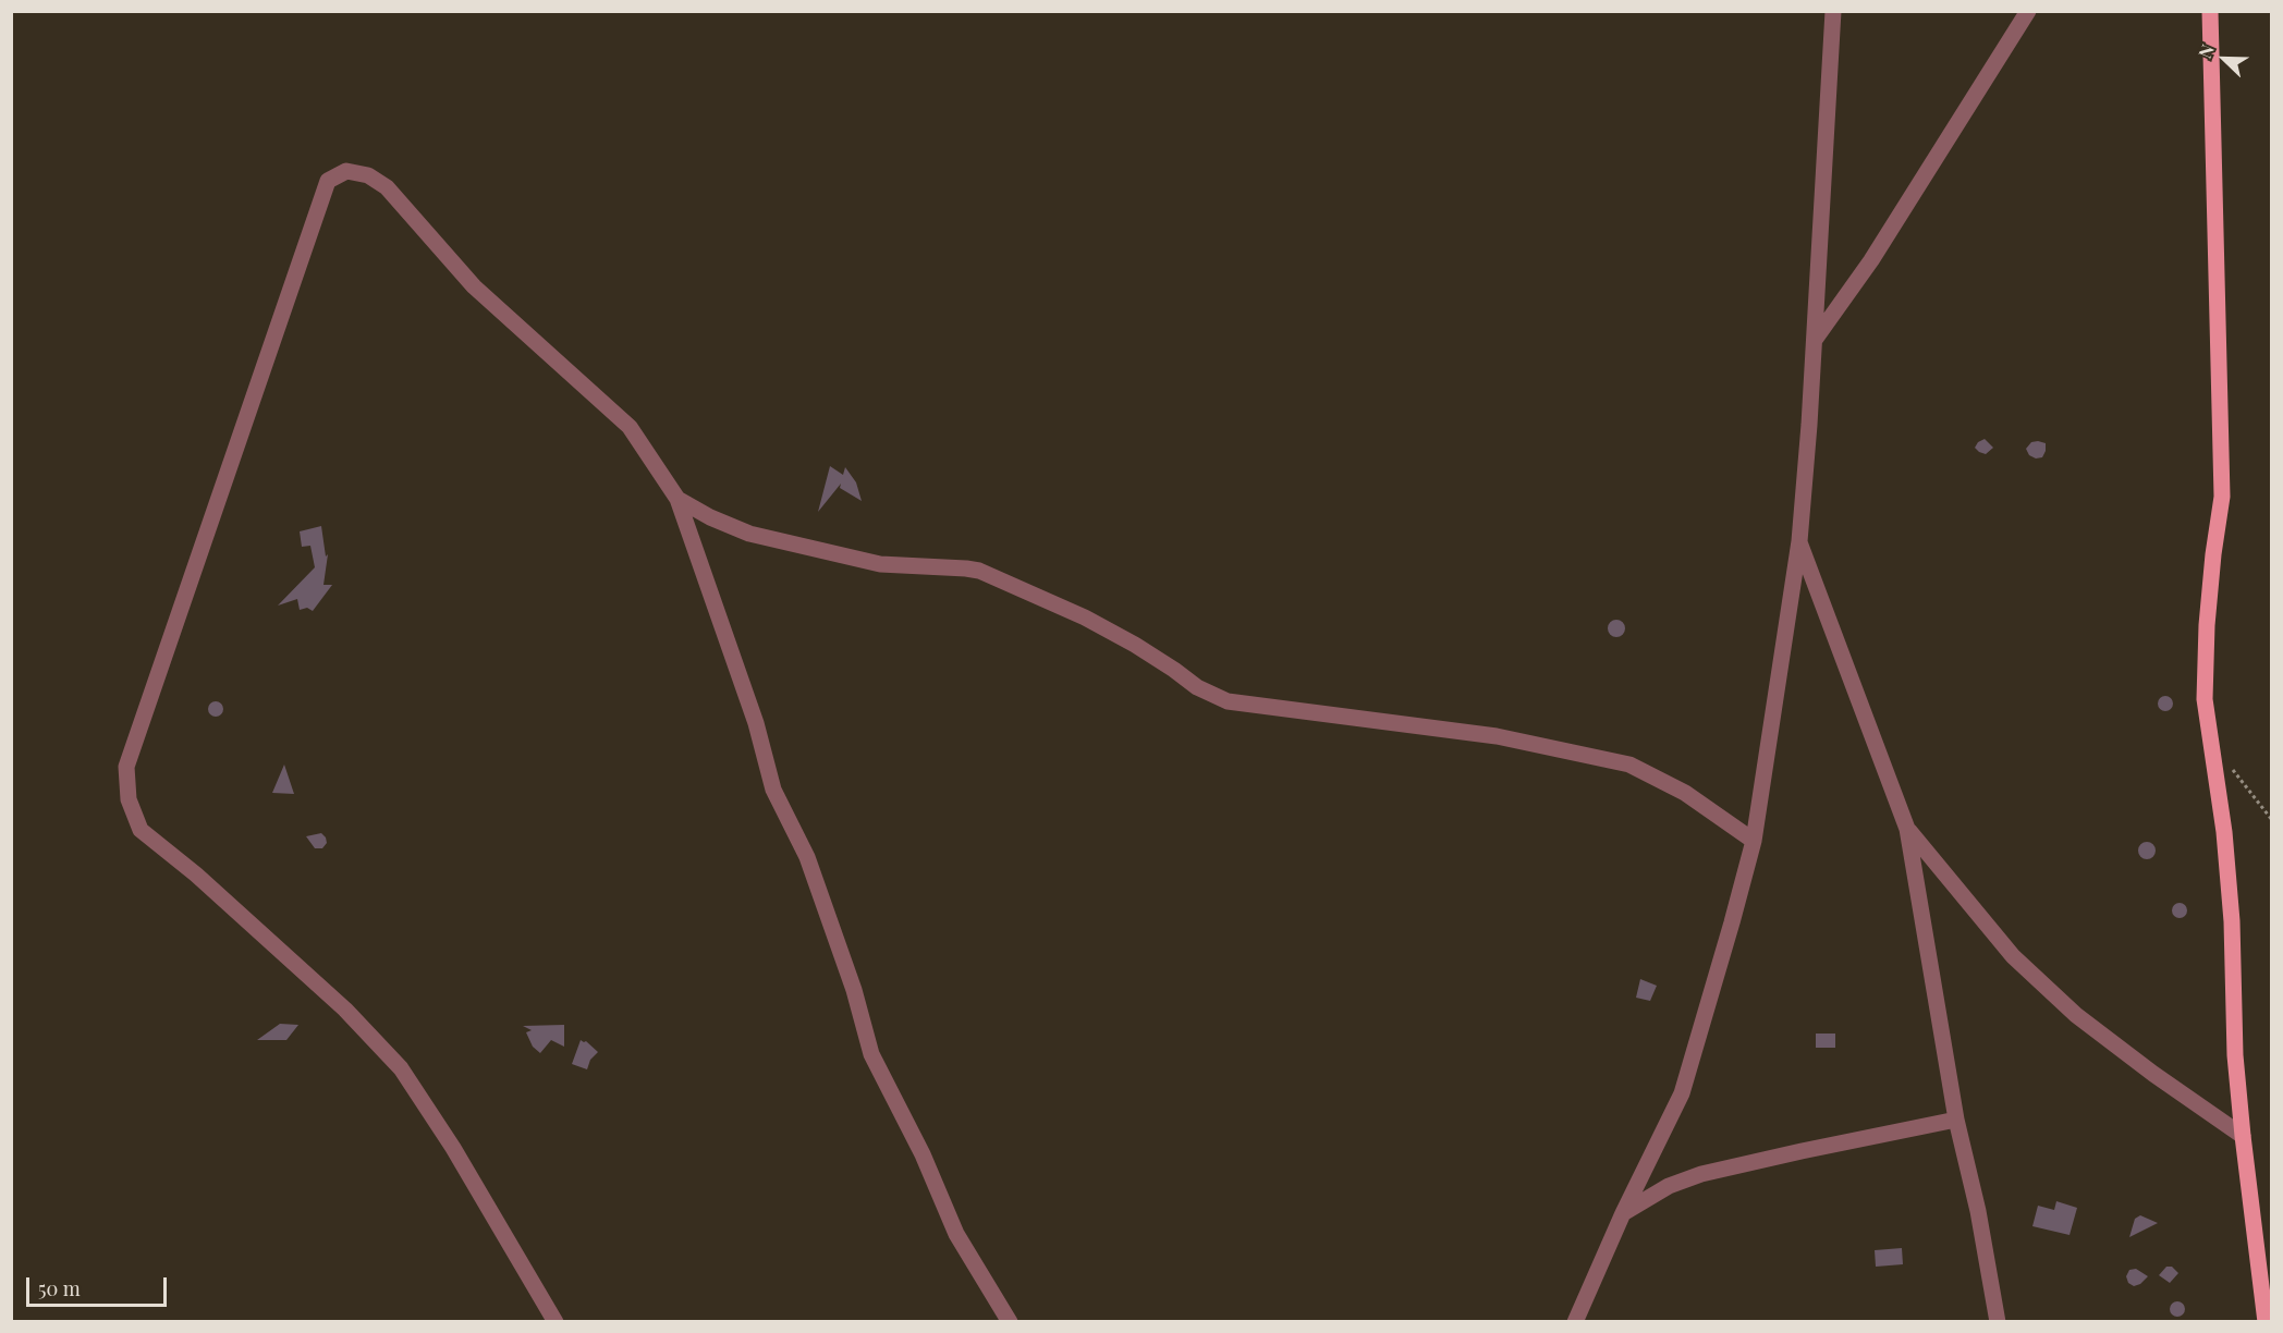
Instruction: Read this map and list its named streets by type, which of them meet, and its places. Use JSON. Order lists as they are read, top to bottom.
{
  "scale_bar": "50 m",
  "north": "top left"
}
